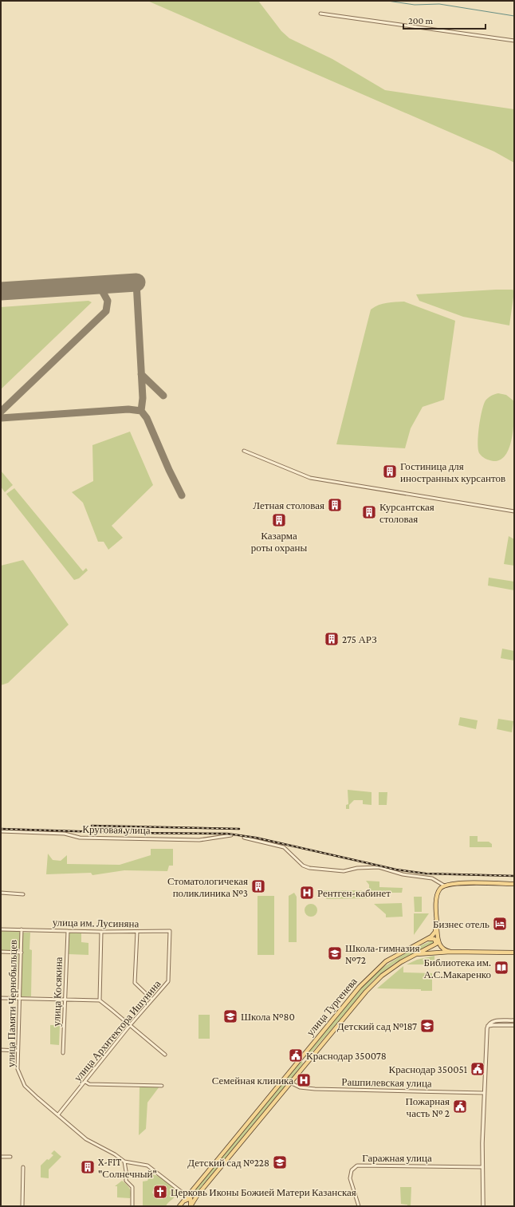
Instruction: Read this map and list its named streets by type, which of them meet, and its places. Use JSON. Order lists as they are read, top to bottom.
{
  "streets": {
    "main road": ["улица Тургенева"],
    "street": [
      "Круговая улица",
      "улица им. Лусиняна",
      "улица Косякина",
      "улица Памяти Чернобыльцев",
      "улица Архитектора Ишунина",
      "Рашпилевская улица",
      "Гаражная улица"
    ]
  },
  "crossings": [
    ["улица им. Лусиняна", "улица Косякина"],
    ["улица им. Лусиняна", "улица Памяти Чернобыльцев"],
    ["улица им. Лусиняна", "улица Архитектора Ишунина"],
    ["улица Памяти Чернобыльцев", "улица Архитектора Ишунина"],
    ["улица Тургенева", "Рашпилевская улица"]
  ],
  "places": {
    "building": [
      "Гостиница для иностранных курсантов",
      "Летная столовая",
      "Курсантская столовая",
      "Казарма роты охраны",
      "275 АРЗ",
      "Стоматологичекая поликлиника №3",
      "X-FIT \"Солнечный\""
    ],
    "hospital": ["Рентген-кабинет", "Семейная клиника"],
    "hotel": ["Бизнес отель"],
    "school or university": [
      "Школа-гимназия №72",
      "Школа №80",
      "Детский сад №187",
      "Детский сад №228"
    ],
    "library": ["Библиотека им. А.С.Макаренко"],
    "public building": ["Краснодар 350078", "Краснодар 350051", "Пожарная часть № 2"],
    "church": ["Церковь Иконы Божией Матери Казанская"]
  },
  "scale_bar": "200 m"
}
